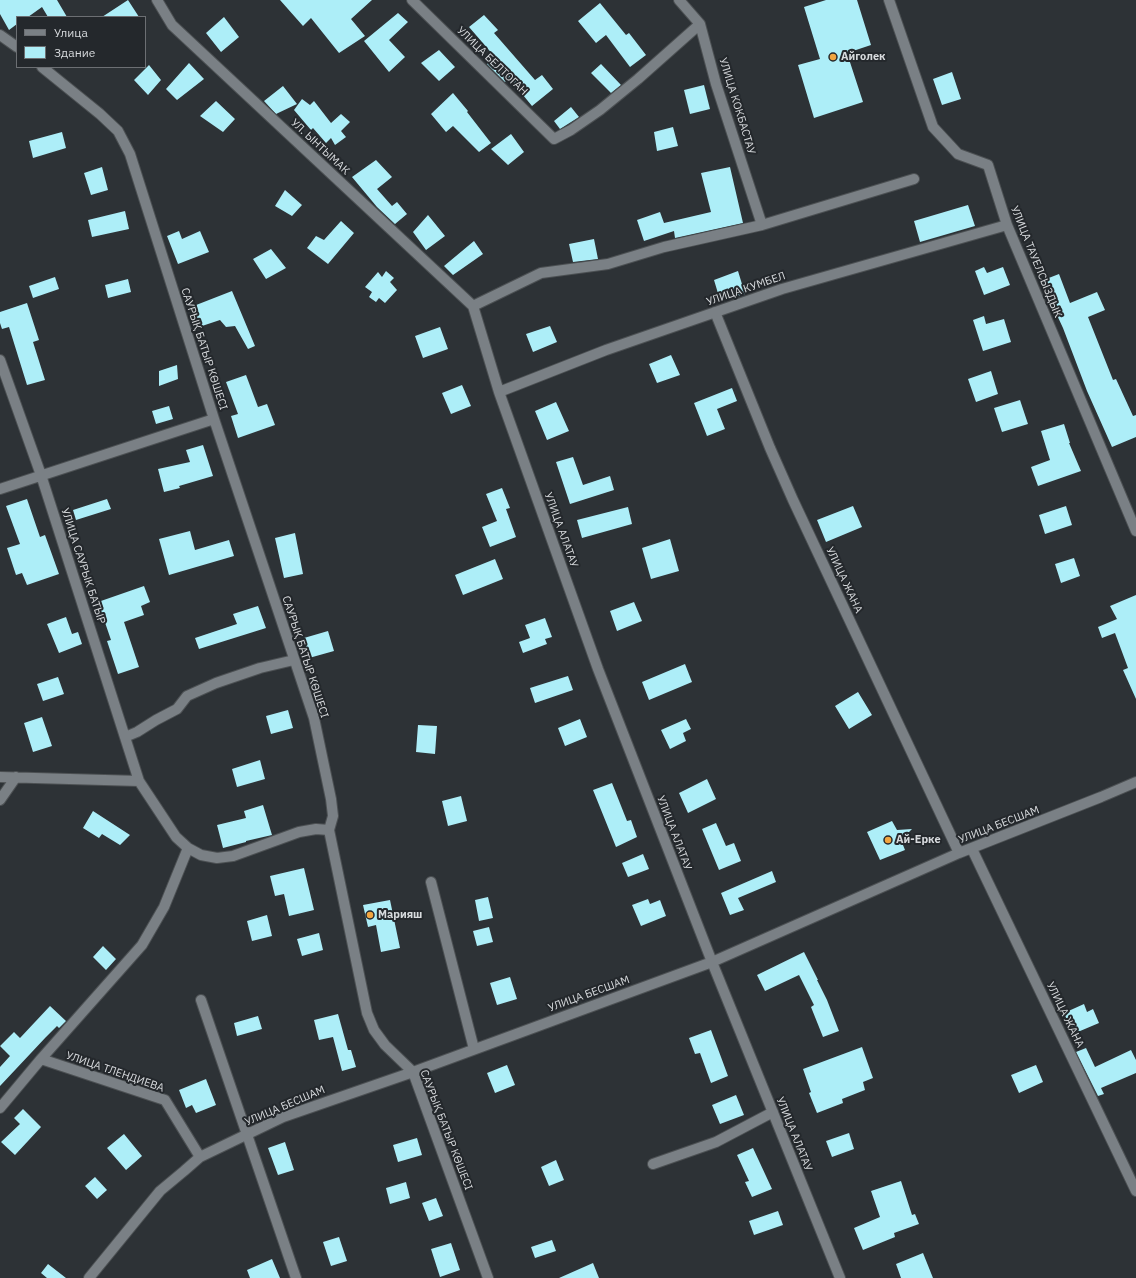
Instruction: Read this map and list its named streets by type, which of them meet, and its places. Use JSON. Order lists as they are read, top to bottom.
{
  "streets": {
    "street": [
      "УЛИЦА БЕЛТОГАН",
      "УЛИЦА КОКБАСТАУ",
      "УЛ. ЫНТЫМАК",
      "УЛИЦА ТАУЕЛСЫЗДЫК",
      "УЛИЦА КУМБЕЛ",
      "САУРЫҚ БАТЫР КӨШЕСІ",
      "УЛИЦА АЛАТАУ",
      "УЛИЦА САУРЫК БАТЫР",
      "УЛИЦА ЖАНА",
      "УЛИЦА БЕСШАМ",
      "УЛИЦА ТЛЕНДИЕВА"
    ]
  },
  "crossings": [
    ["УЛИЦА БЕЛТОГАН", "УЛИЦА КОКБАСТАУ"],
    ["УЛ. ЫНТЫМАК", "УЛИЦА АЛАТАУ"],
    ["УЛИЦА ТАУЕЛСЫЗДЫК", "УЛИЦА КУМБЕЛ"],
    ["УЛИЦА КУМБЕЛ", "УЛИЦА АЛАТАУ"],
    ["УЛИЦА КУМБЕЛ", "УЛИЦА ЖАНА"],
    ["САУРЫҚ БАТЫР КӨШЕСІ", "УЛИЦА БЕСШАМ"],
    ["УЛИЦА АЛАТАУ", "УЛИЦА БЕСШАМ"],
    ["УЛИЦА ЖАНА", "УЛИЦА БЕСШАМ"],
    ["УЛИЦА БЕСШАМ", "УЛИЦА ТЛЕНДИЕВА"]
  ],
  "places": ["Айголек", "Ай-Ерке", "Марияш"],
  "legend": ["Улица", "Здание"]
}
